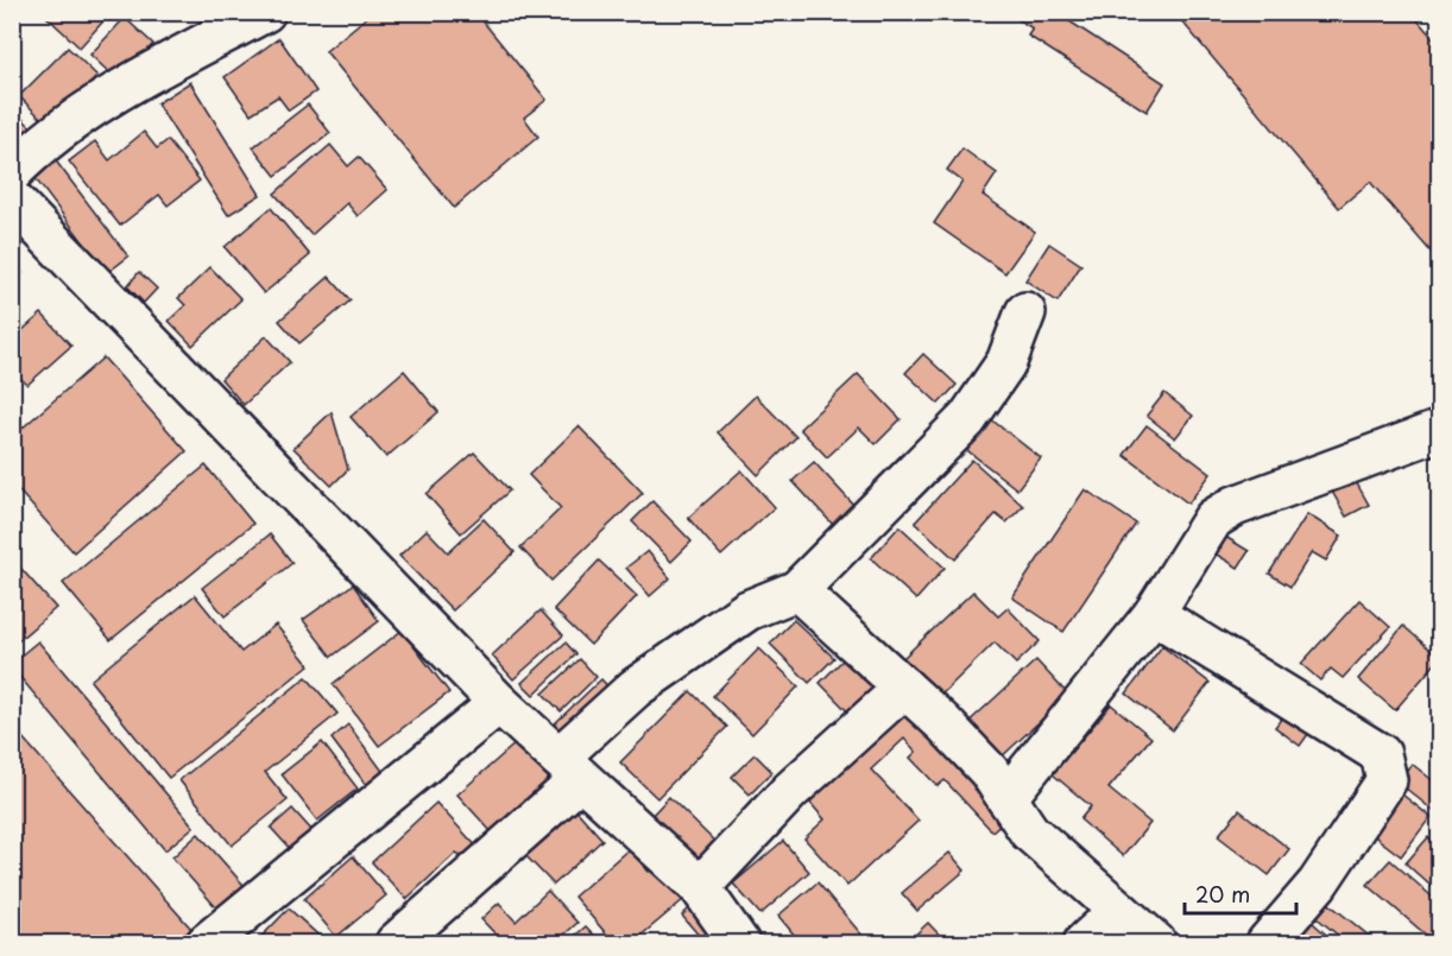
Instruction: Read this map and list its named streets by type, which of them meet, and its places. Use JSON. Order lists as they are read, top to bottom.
{
  "scale_bar": "20 m"
}
